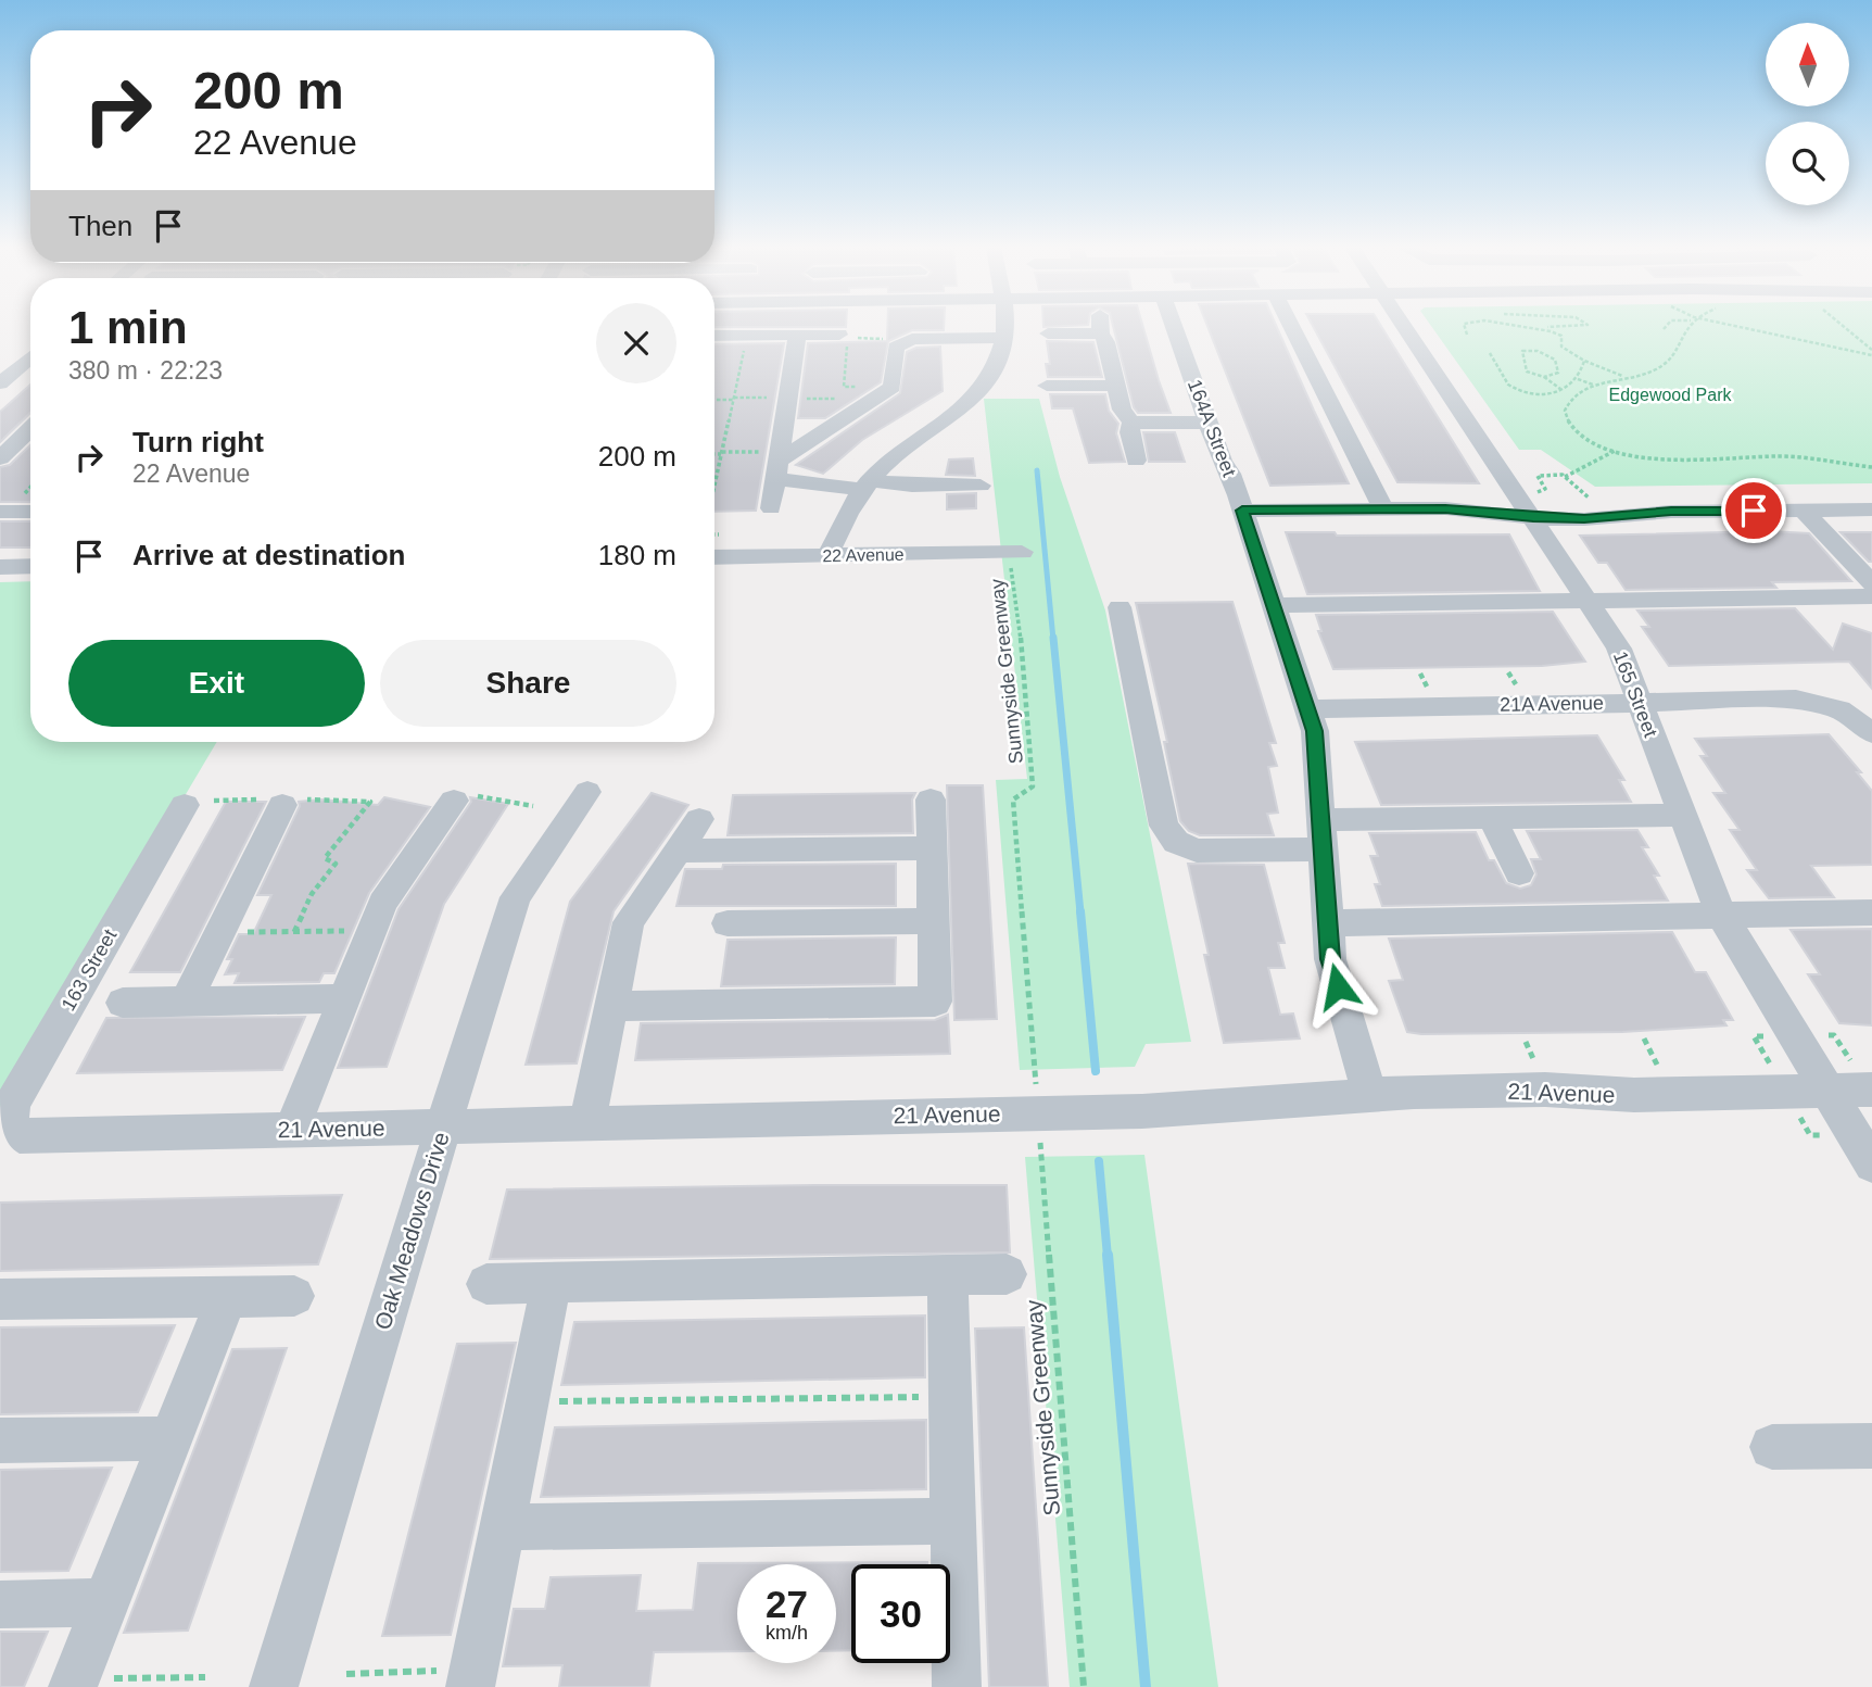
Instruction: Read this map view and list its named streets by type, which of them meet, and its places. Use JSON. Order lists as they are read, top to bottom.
{
  "streets": {
    "street": [
      "164A Street",
      "22 Avenue",
      "165 Street",
      "21A Avenue",
      "163 Street",
      "21 Avenue",
      "Oak Meadows Drive"
    ],
    "path": ["Sunnyside Greenway"]
  },
  "crossings": [
    ["164A Street", "21A Avenue"],
    ["164A Street", "21 Avenue"],
    ["22 Avenue", "Sunnyside Greenway"],
    ["165 Street", "21A Avenue"],
    ["165 Street", "21 Avenue"],
    ["163 Street", "21 Avenue"],
    ["21 Avenue", "Oak Meadows Drive"]
  ],
  "parks": ["Edgewood Park"],
  "north": "top",
  "page": {
    "turn": ["200 m", "22 Avenue"],
    "then": "Then",
    "heading": ["1 min", "380 m · 22:23"],
    "list": [
      {
        "name": "Turn right",
        "note": "22 Avenue",
        "value": "200 m"
      },
      {
        "name": "Arrive at destination",
        "value": "180 m"
      }
    ],
    "buttons": ["Exit", "Share"],
    "speed": "27 km/h",
    "limit": "30"
  }
}
